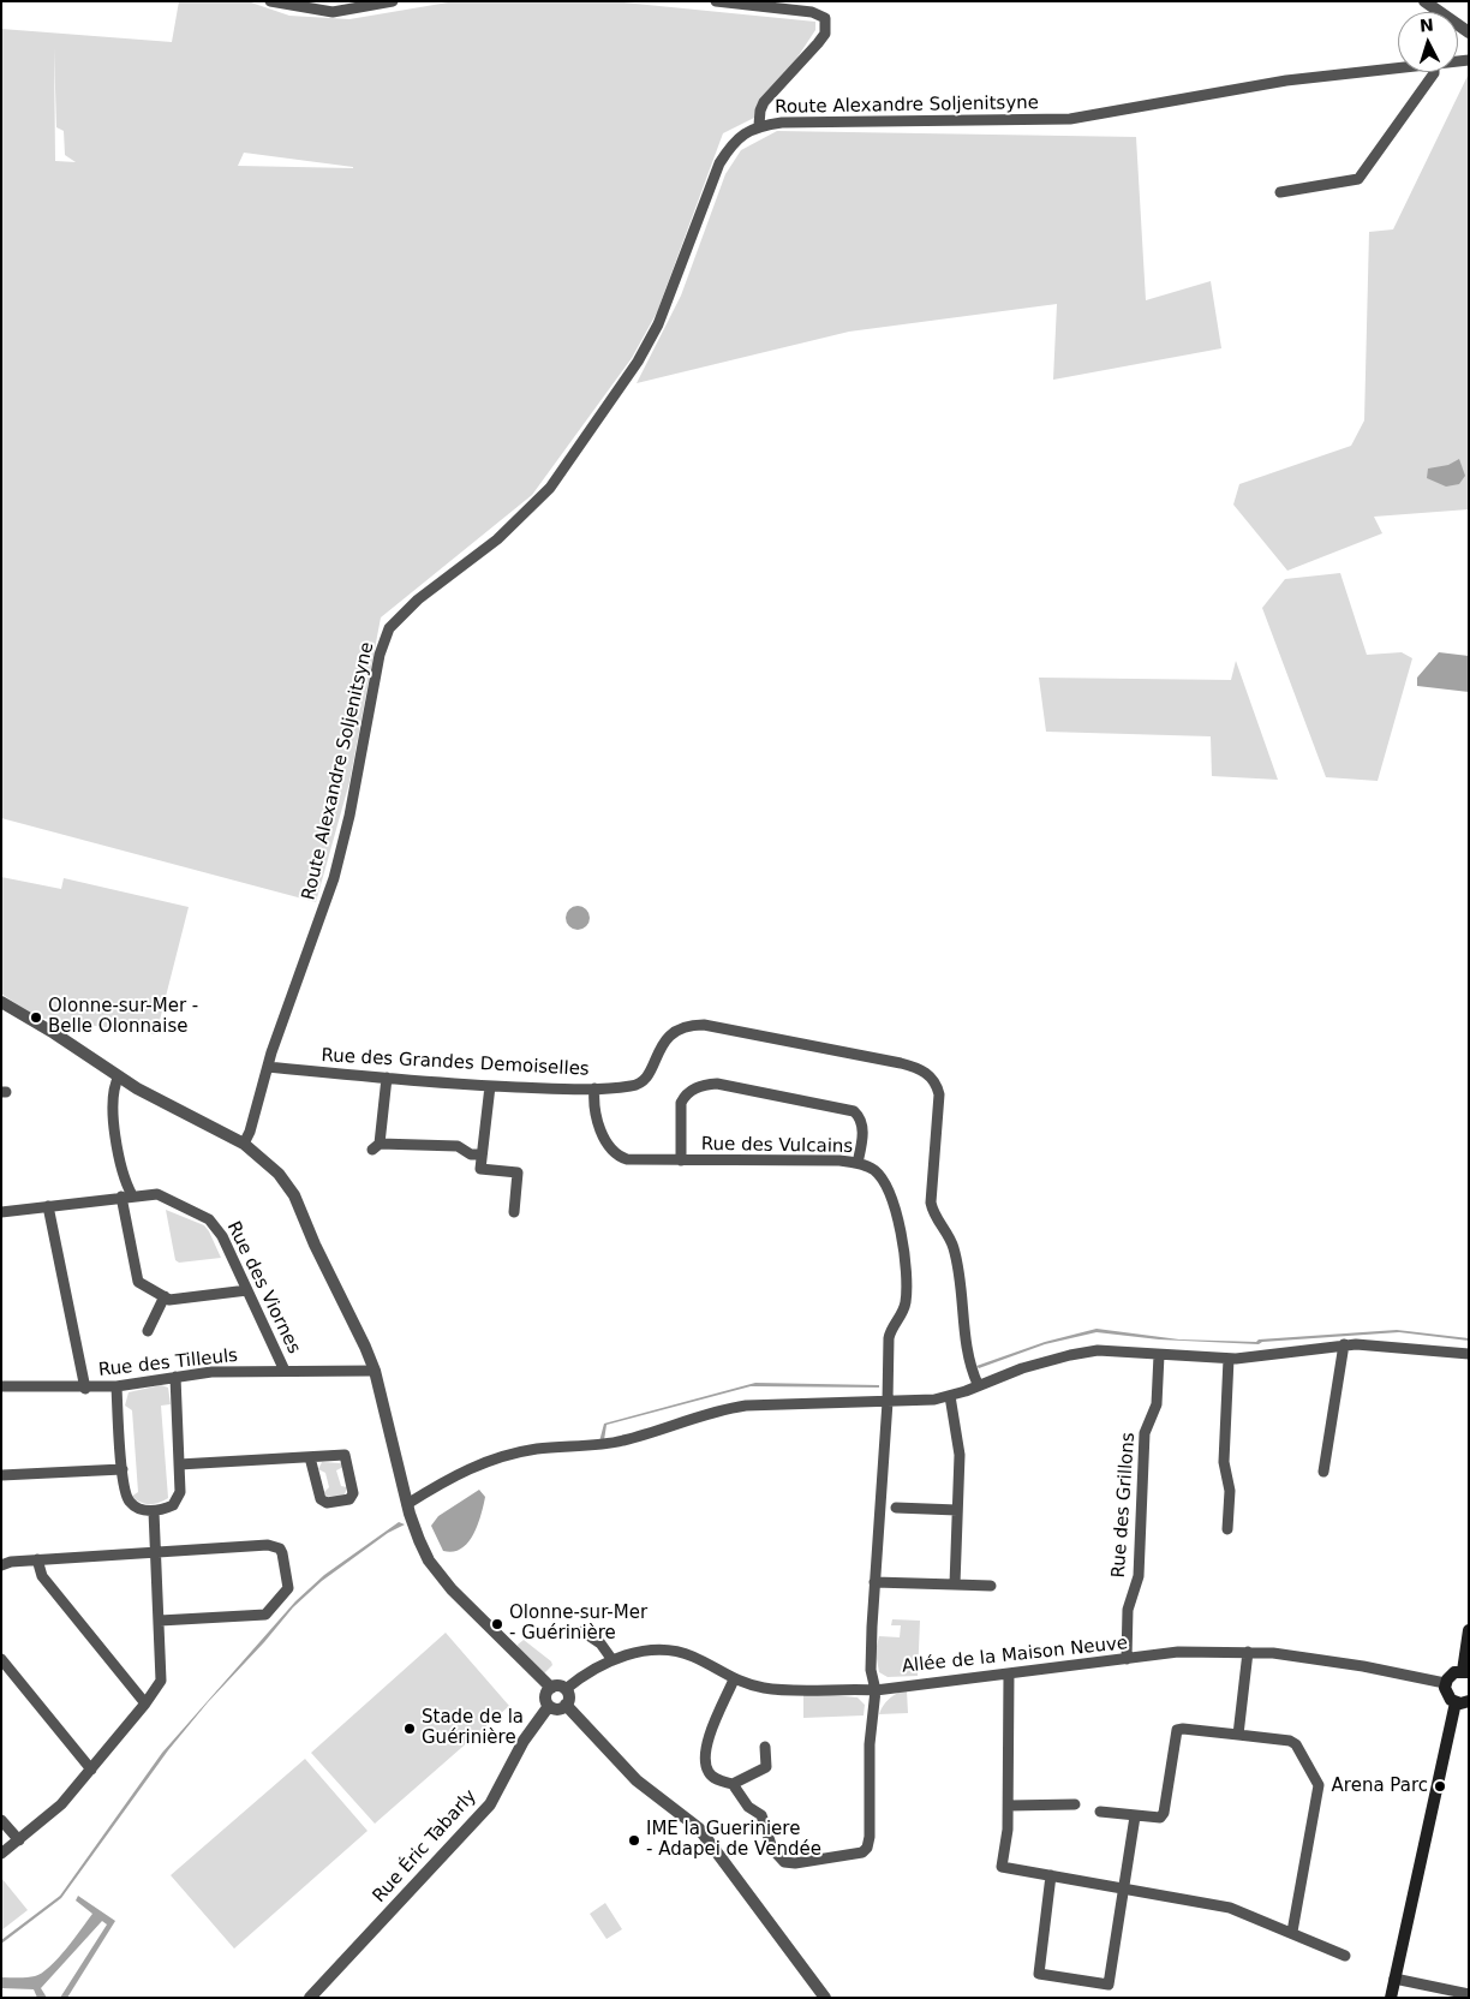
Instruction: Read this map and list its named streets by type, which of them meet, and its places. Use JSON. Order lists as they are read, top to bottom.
{
  "streets": {
    "street": [
      "Route Alexandre Soljenitsyne",
      "Rue des Grandes Demoiselles",
      "Rue des Vulcains",
      "Rue des Viornes",
      "Rue des Tilleuls",
      "Rue des Grillons",
      "Allée de la Maison Neuve",
      "Rue Éric Tabarly"
    ]
  },
  "crossings": [
    ["Route Alexandre Soljenitsyne", "Rue des Grandes Demoiselles"],
    ["Rue des Grandes Demoiselles", "Rue des Vulcains"],
    ["Rue des Viornes", "Rue des Tilleuls"],
    ["Rue des Grillons", "Allée de la Maison Neuve"],
    ["Allée de la Maison Neuve", "Rue Éric Tabarly"]
  ],
  "places": [
    "Olonne-sur-Mer - Belle Olonnaise",
    "Olonne-sur-Mer - Guérinière",
    "Stade de la Guérinière",
    "Arena Parc",
    "IME la Gueriniere - Adapei de Vendée"
  ],
  "north": "top"
}
